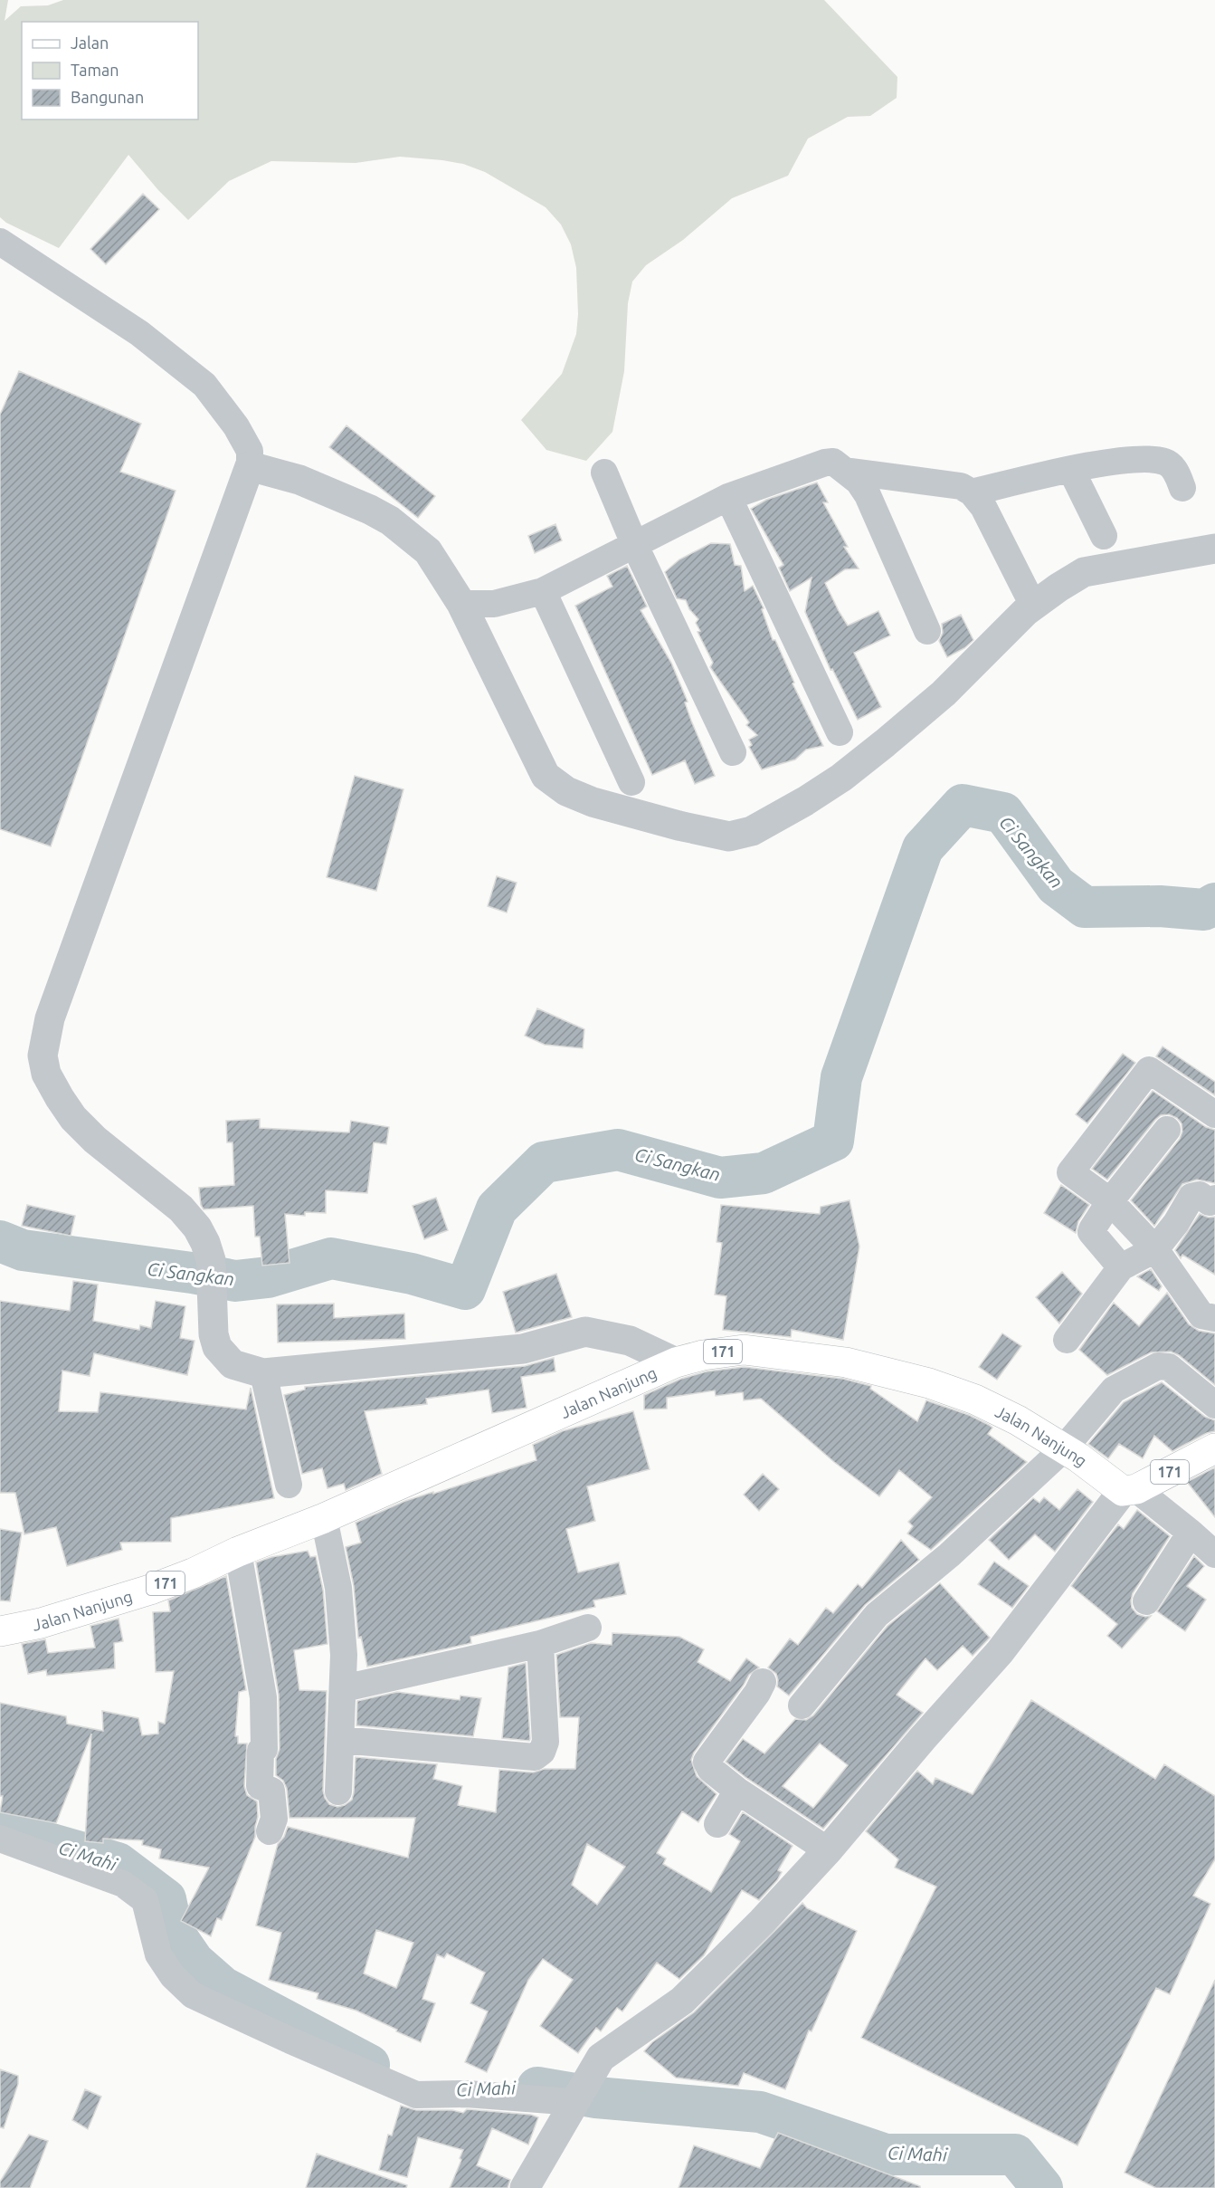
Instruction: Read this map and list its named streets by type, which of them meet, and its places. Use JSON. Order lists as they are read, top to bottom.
{
  "streets": {
    "main road": ["171", "Jalan Nanjung"]
  },
  "crossings": [
    ["171", "Jalan Nanjung"]
  ],
  "water": ["Ci Sangkan", "Ci Mahi"],
  "legend": ["Jalan", "Taman", "Bangunan"]
}
